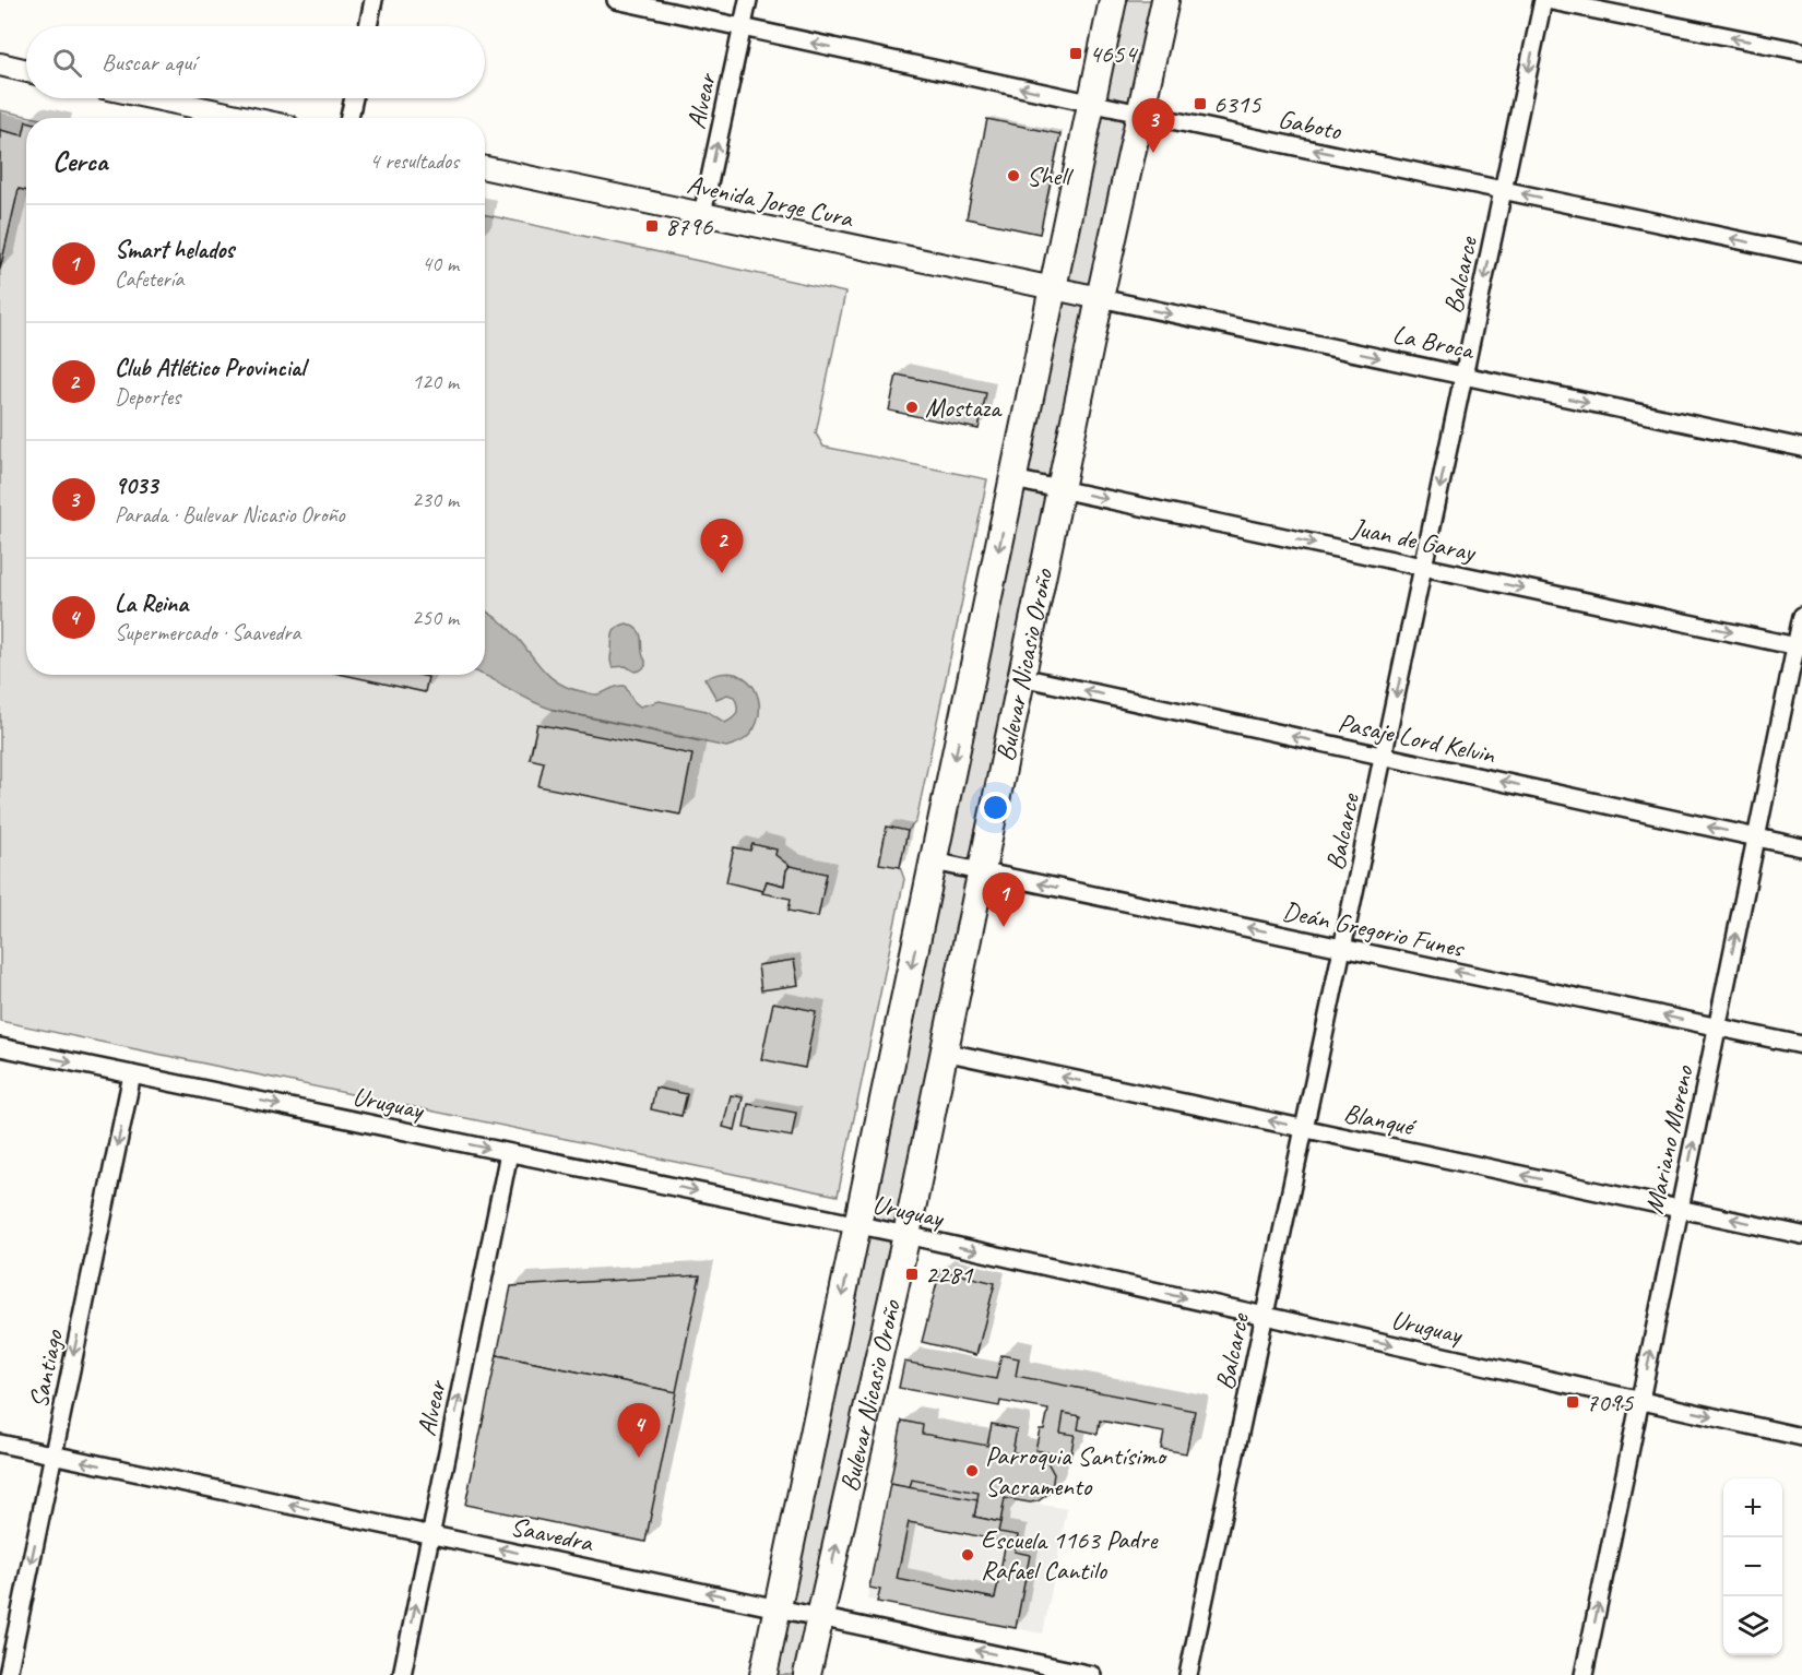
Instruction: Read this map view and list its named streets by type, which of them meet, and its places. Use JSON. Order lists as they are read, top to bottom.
{
  "streets": {
    "main road": ["Bulevar Nicasio Oroño"],
    "street": [
      "Alvear",
      "Gaboto",
      "Avenida Jorge Cura",
      "Balcarce",
      "La Broca",
      "Juan de Garay",
      "Pasaje Lord Kelvin",
      "Deán Gregorio Funes",
      "Uruguay",
      "Blanqué",
      "Mariano Moreno",
      "Santiago",
      "Saavedra"
    ]
  },
  "crossings": [
    ["Alvear", "Gaboto"],
    ["Alvear", "Avenida Jorge Cura"],
    ["Alvear", "Uruguay"],
    ["Alvear", "Saavedra"],
    ["Gaboto", "Balcarce"],
    ["Gaboto", "Bulevar Nicasio Oroño"],
    ["Avenida Jorge Cura", "La Broca"],
    ["Avenida Jorge Cura", "Bulevar Nicasio Oroño"],
    ["Balcarce", "La Broca"],
    ["Balcarce", "Juan de Garay"],
    ["Balcarce", "Pasaje Lord Kelvin"],
    ["Balcarce", "Deán Gregorio Funes"],
    ["Balcarce", "Uruguay"],
    ["Balcarce", "Blanqué"],
    ["La Broca", "Bulevar Nicasio Oroño"],
    ["Juan de Garay", "Bulevar Nicasio Oroño"],
    ["Juan de Garay", "Mariano Moreno"],
    ["Bulevar Nicasio Oroño", "Pasaje Lord Kelvin"],
    ["Bulevar Nicasio Oroño", "Deán Gregorio Funes"],
    ["Bulevar Nicasio Oroño", "Uruguay"],
    ["Bulevar Nicasio Oroño", "Blanqué"],
    ["Bulevar Nicasio Oroño", "Saavedra"],
    ["Pasaje Lord Kelvin", "Mariano Moreno"],
    ["Deán Gregorio Funes", "Mariano Moreno"],
    ["Uruguay", "Mariano Moreno"],
    ["Uruguay", "Santiago"],
    ["Blanqué", "Mariano Moreno"],
    ["Santiago", "Saavedra"]
  ],
  "one_way": [
    "Alvear",
    "Gaboto",
    "Balcarce",
    "La Broca",
    "Juan de Garay",
    "Pasaje Lord Kelvin",
    "Deán Gregorio Funes",
    "Uruguay",
    "Blanqué",
    "Mariano Moreno",
    "Santiago",
    "Saavedra"
  ],
  "places": {
    "transit": [
      "4654",
      "6315",
      "8796",
      "2281",
      "7095"
    ],
    "other": [
      "Shell",
      "Mostaza",
      "Parroquia Santísimo Sacramento",
      "Escuela 1163 Padre Rafael Cantilo"
    ]
  },
  "page": {
    "search": "Buscar aquí",
    "pins": [
      "3",
      "2",
      "1",
      "4"
    ],
    "heading": ["Cerca", "4 resultados"],
    "list": [
      {
        "mark": "1",
        "name": "Smart helados",
        "note": "Cafetería",
        "value": "40 m"
      },
      {
        "mark": "2",
        "name": "Club Atlético Provincial",
        "note": "Deportes",
        "value": "120 m"
      },
      {
        "mark": "3",
        "name": "9033",
        "note": "Parada · Bulevar Nicasio Oroño",
        "value": "230 m"
      },
      {
        "mark": "4",
        "name": "La Reina",
        "note": "Supermercado · Saavedra",
        "value": "250 m"
      }
    ],
    "map_buttons": ["+", "−"]
  }
}
